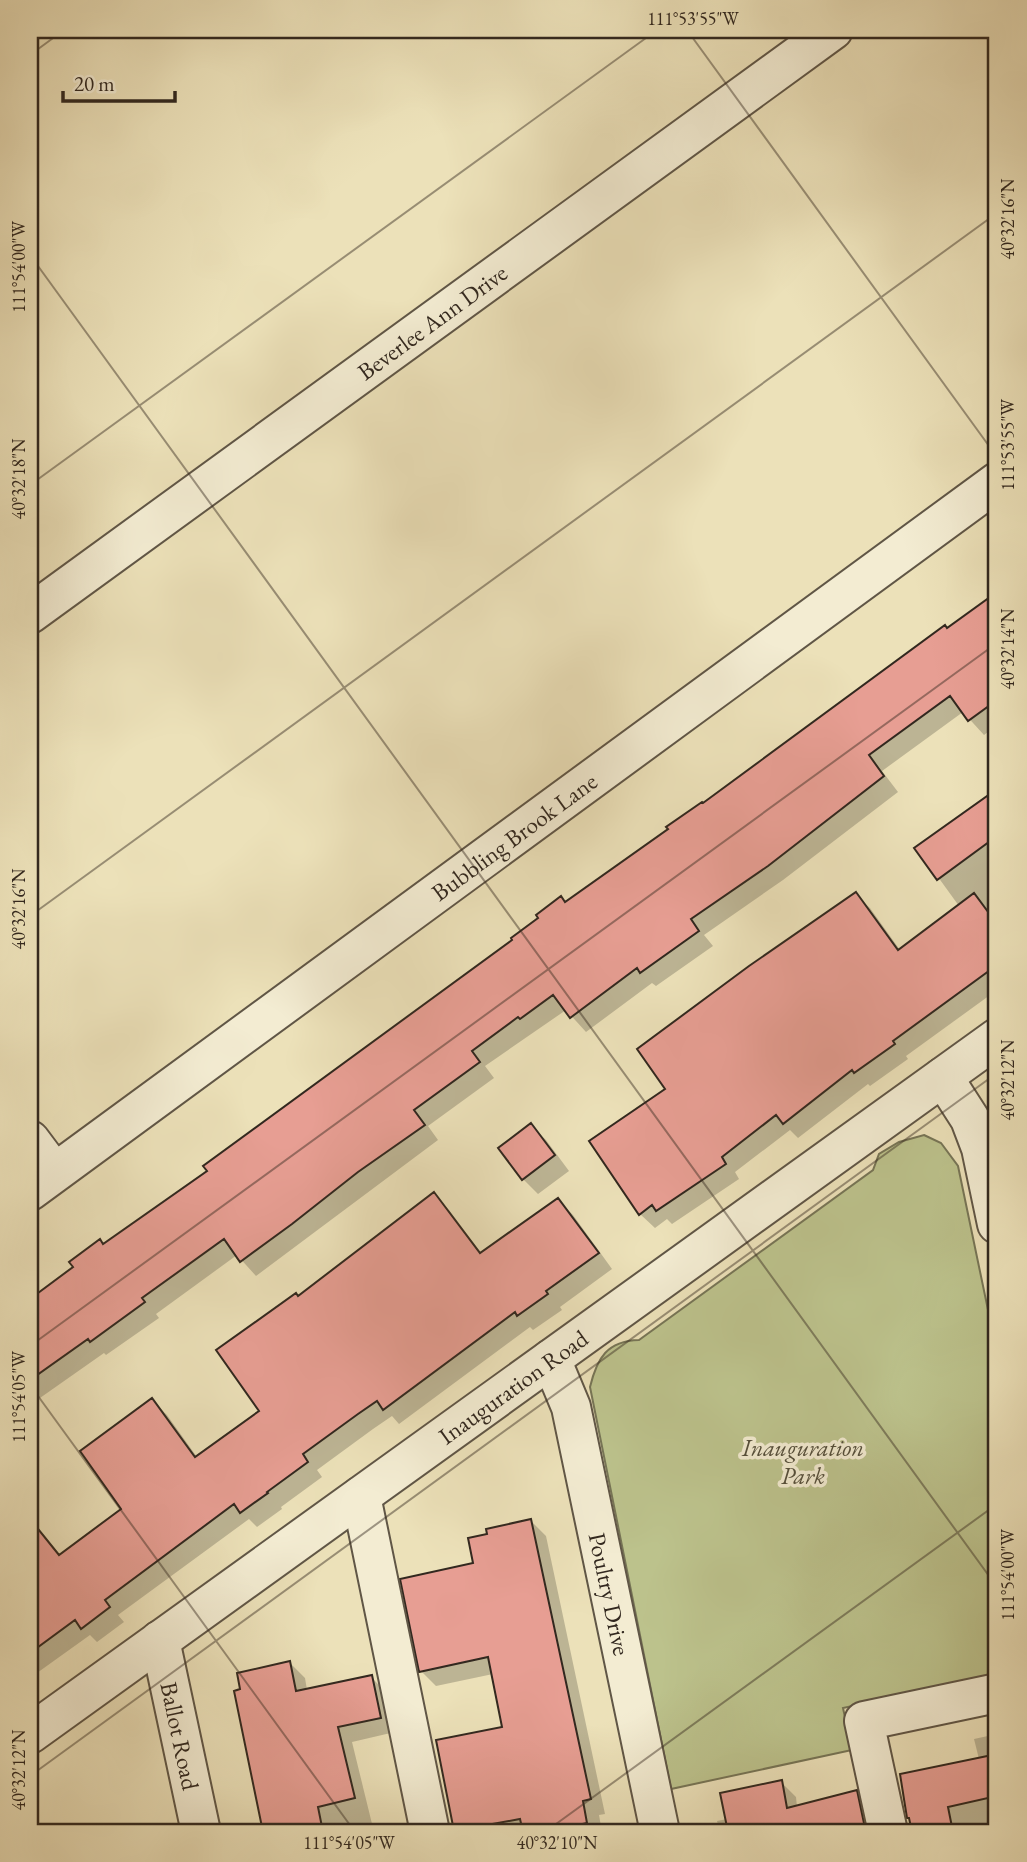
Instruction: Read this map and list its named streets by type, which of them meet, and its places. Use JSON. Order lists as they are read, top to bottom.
{
  "streets": {
    "street": [
      "Beverlee Ann Drive",
      "Bubbling Brook Lane",
      "Inauguration Road",
      "Poultry Drive",
      "Ballot Road"
    ]
  },
  "crossings": [
    ["Inauguration Road", "Poultry Drive"],
    ["Inauguration Road", "Ballot Road"]
  ],
  "parks": ["Inauguration Park"],
  "scale_bar": "20 m",
  "coordinates": [
    "111°53'55\"W",
    "40°32'16\"N",
    "111°54'00\"W",
    "40°32'18\"N",
    "40°32'14\"N",
    "40°32'12\"N",
    "111°54'05\"W",
    "40°32'10\"N"
  ]
}
